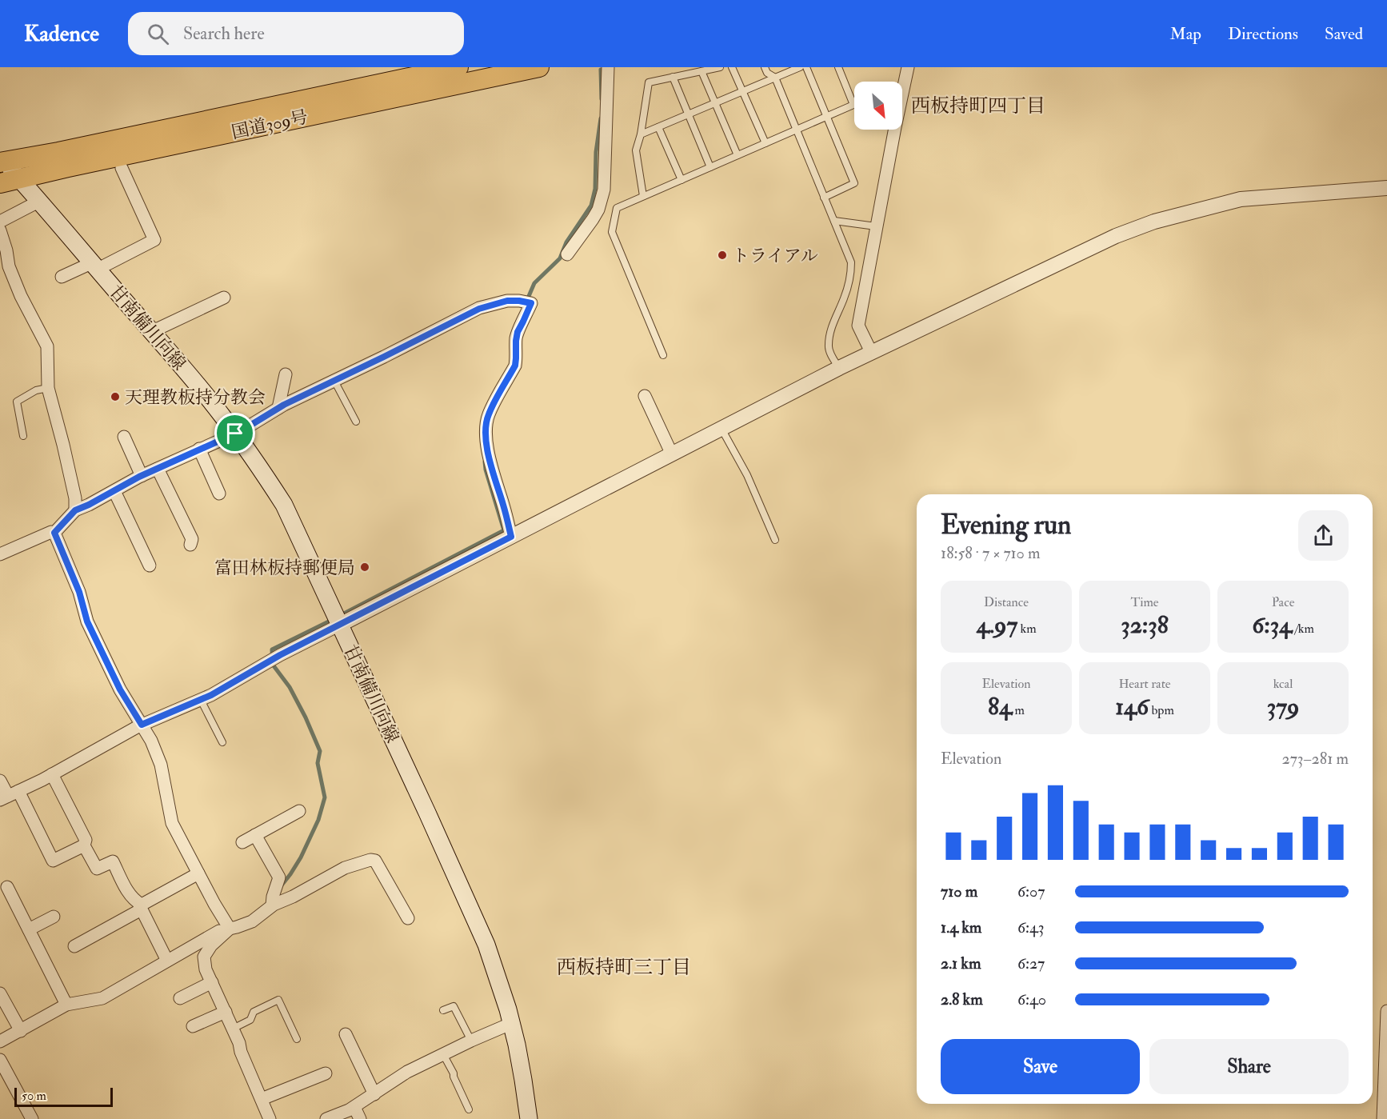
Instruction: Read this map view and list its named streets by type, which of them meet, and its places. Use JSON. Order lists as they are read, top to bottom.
{
  "streets": {
    "highway": ["国道309号"],
    "main road": ["甘南備川向線"]
  },
  "crossings": [
    ["国道309号", "甘南備川向線"]
  ],
  "districts": ["西板持町四丁目", "西板持町三丁目"],
  "places": ["トライアル", "天理教板持分教会", "富田林板持郵便局"],
  "scale_bar": "50 m",
  "north": "bottom right",
  "page": {
    "header": "Kadence",
    "search": "Search here",
    "nav": ["Map", "Directions", "Saved"],
    "heading": ["Evening run", "18:58 · 7 × 710 m"],
    "stats": [
      ["Distance", "4.97 km"],
      ["Time", "32:38"],
      ["Pace", "6:34 /km"],
      ["Elevation", "84 m"],
      ["Heart rate", "146 bpm"],
      ["kcal", "379"]
    ],
    "chart": ["Elevation", "273–281 m"],
    "list": [
      {
        "name": "710 m",
        "note": "6:07"
      },
      {
        "name": "1.4 km",
        "note": "6:43"
      },
      {
        "name": "2.1 km",
        "note": "6:27"
      },
      {
        "name": "2.8 km",
        "note": "6:40"
      }
    ],
    "buttons": ["Save", "Share"],
    "scale": "50 m"
  }
}
